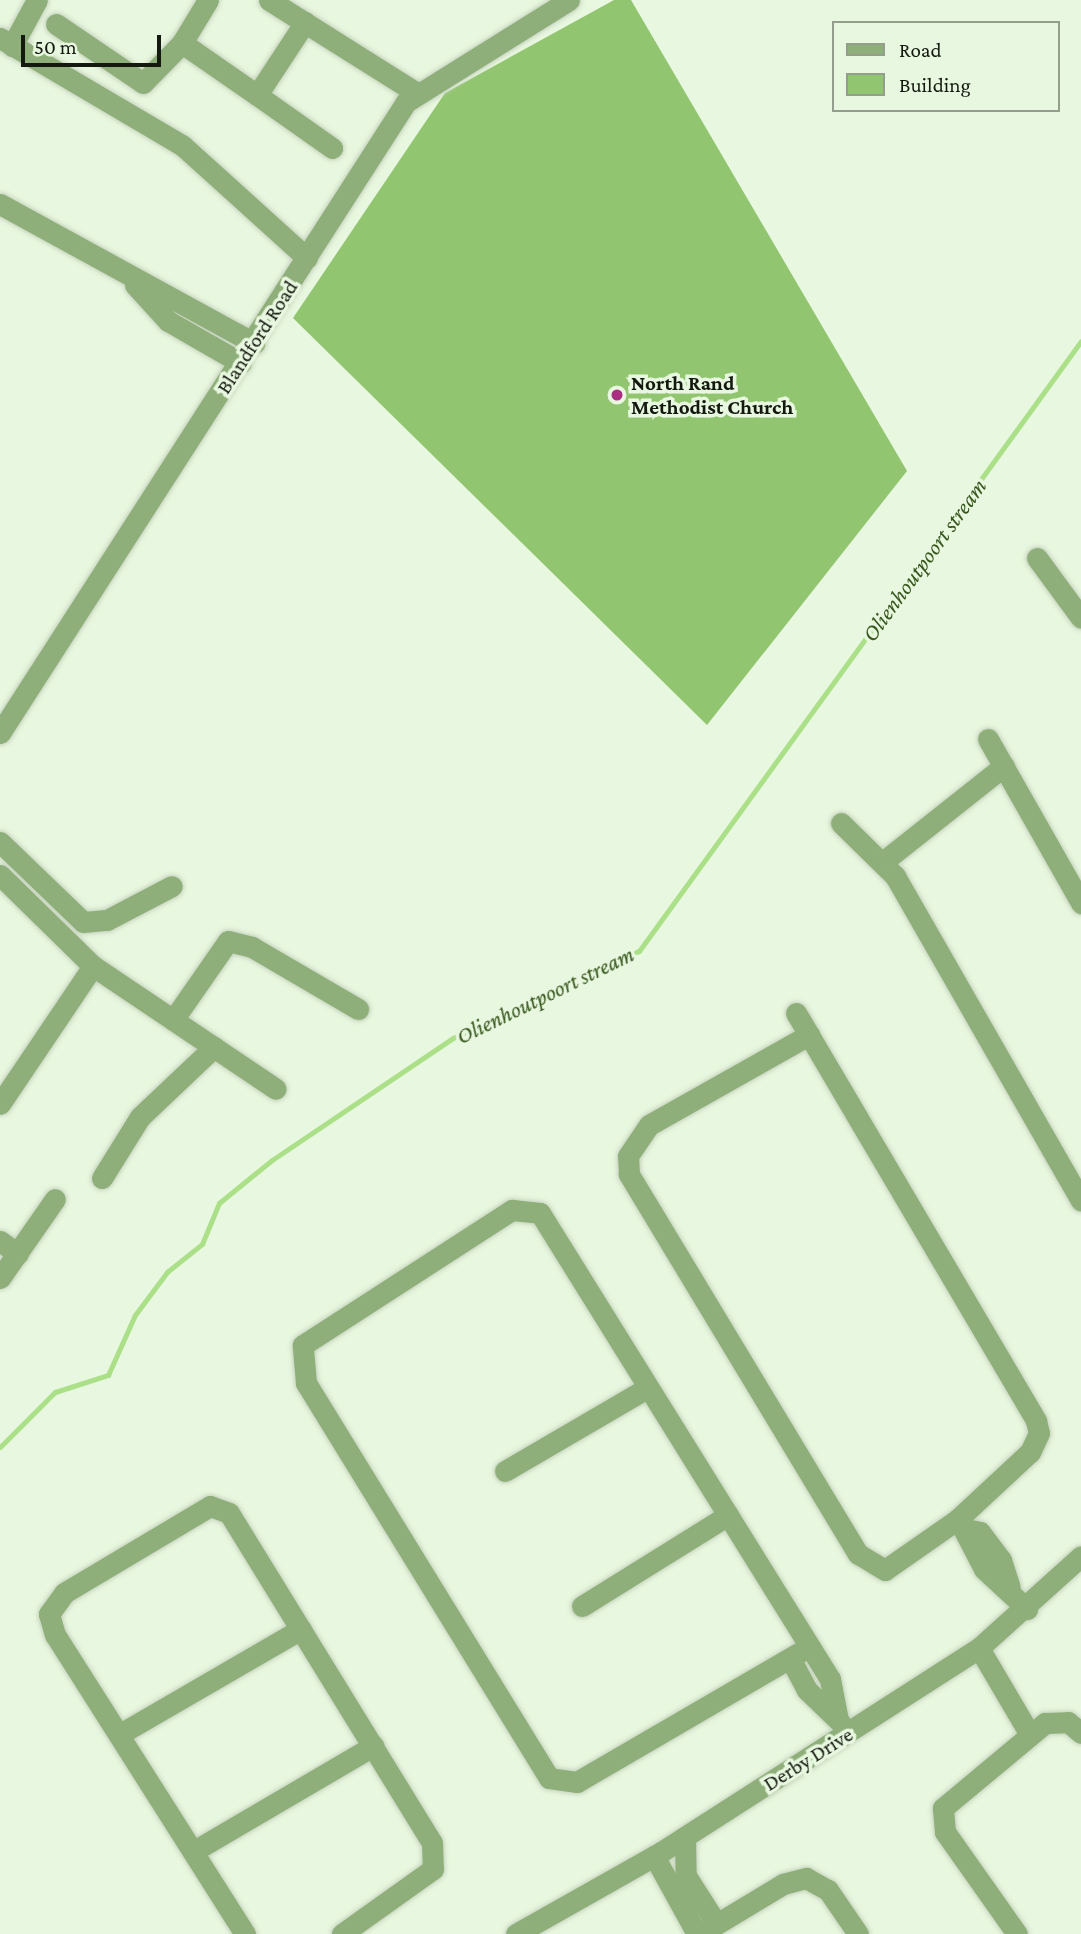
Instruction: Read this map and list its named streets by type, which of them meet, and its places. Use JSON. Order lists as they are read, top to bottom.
{
  "streets": {
    "street": ["Blandford Road", "Derby Drive"]
  },
  "water": ["Olienhoutpoort stream"],
  "places": ["North Rand Methodist Church"],
  "legend": ["Road", "Building"],
  "scale_bar": "50 m"
}
